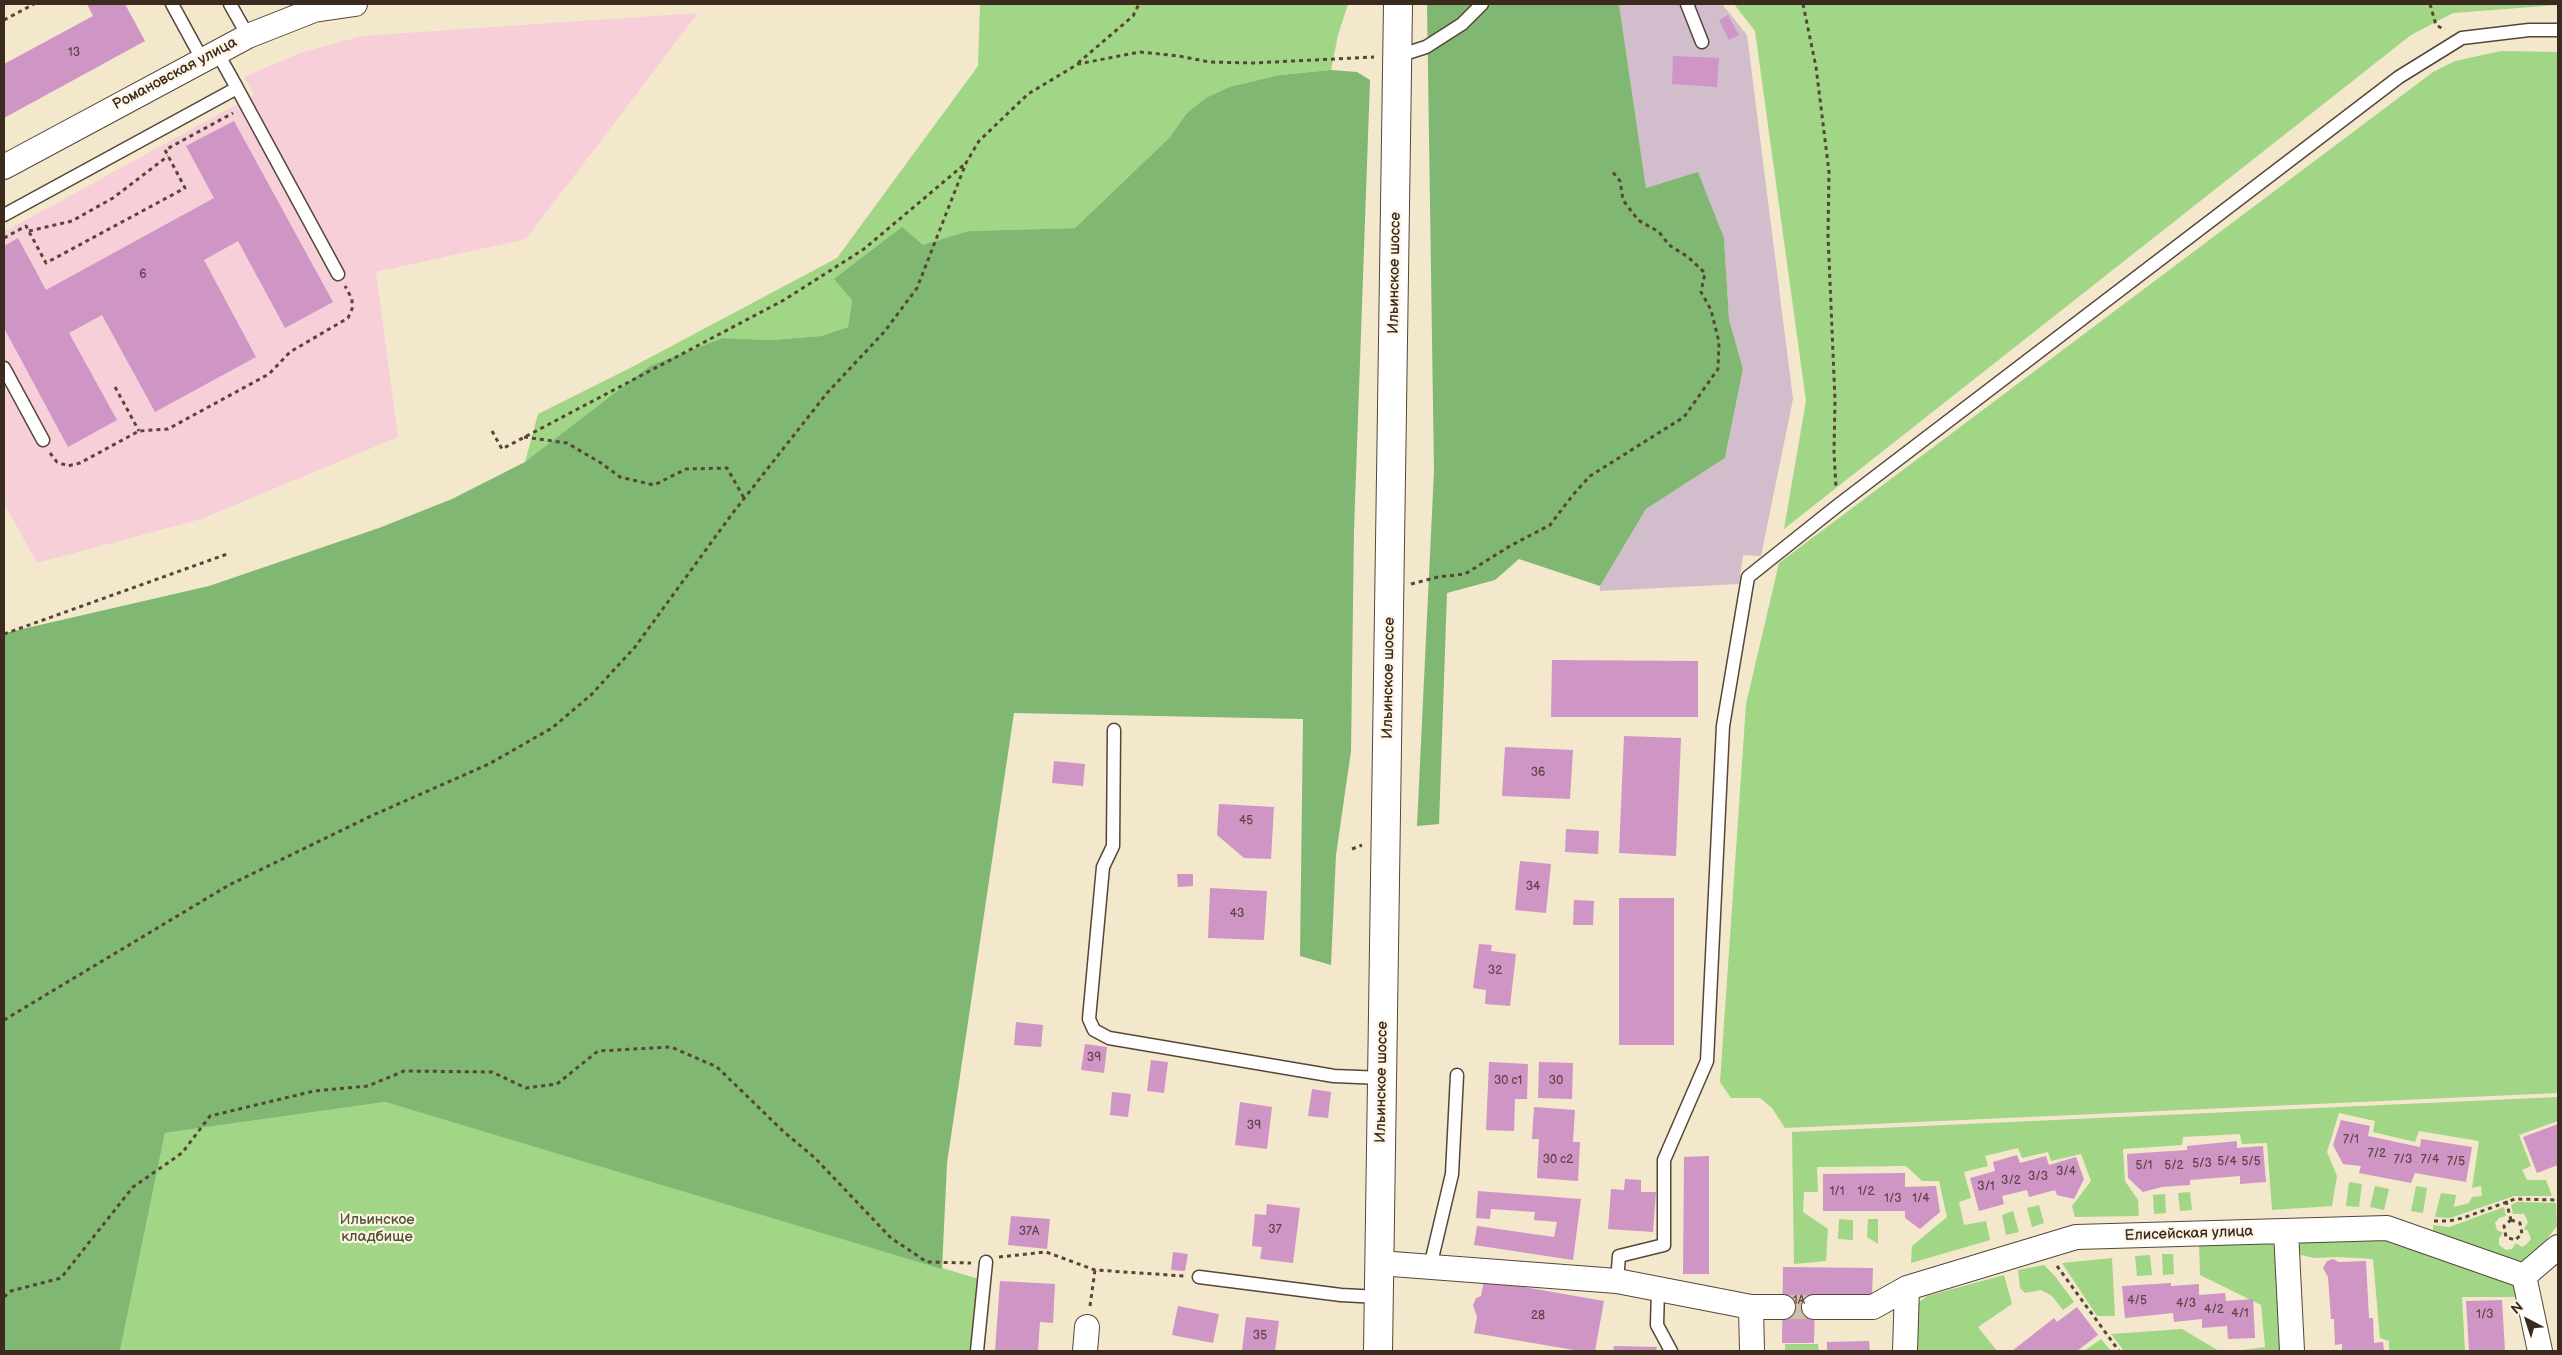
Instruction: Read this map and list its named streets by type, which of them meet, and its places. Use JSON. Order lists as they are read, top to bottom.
{
  "streets": {
    "main road": ["Ильинское шоссе"],
    "street": ["Романовская улица", "Елисейская улица"]
  },
  "parks": ["Ильинское кладбище"],
  "house_numbers": [
    "13",
    "6",
    "36",
    "45",
    "34",
    "43",
    "32",
    "39",
    "30 с1",
    "30",
    "39",
    "7/1",
    "7/2",
    "30 с2",
    "7/3",
    "7/4",
    "5/4",
    "5/5",
    "7/5",
    "5/3",
    "5/1",
    "5/2",
    "3/4",
    "3/3",
    "3/2",
    "3/1",
    "1/1",
    "1/2",
    "1/3",
    "1/4",
    "37",
    "37А",
    "1А",
    "4/5",
    "4/3",
    "4/2",
    "4/1",
    "1/3",
    "28",
    "35"
  ],
  "north": "top left"
}
